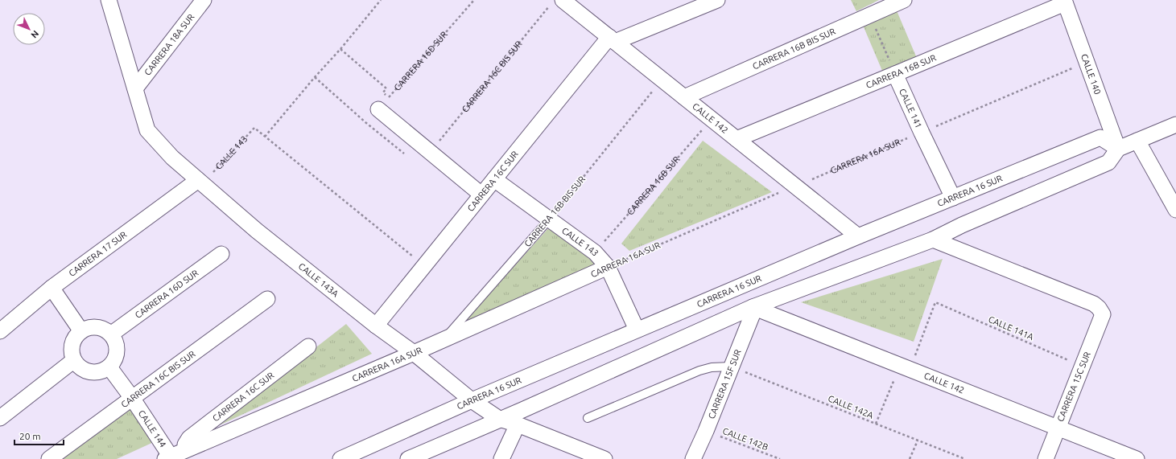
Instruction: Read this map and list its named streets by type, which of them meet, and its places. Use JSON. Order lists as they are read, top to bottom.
{
  "streets": {
    "street": [
      "CARRERA 18A SUR",
      "CARRERA 16B BIS SUR",
      "CARRERA 16D SUR",
      "CARRERA 16B SUR",
      "CALLE 140",
      "CARRERA 16C BIS SUR",
      "CALLE 141",
      "CALLE 142",
      "CALLE 143",
      "CARRERA 16A SUR",
      "CARRERA 16C SUR",
      "CARRERA 16 SUR",
      "CARRERA 17 SUR",
      "CALLE 143A",
      "CARRERA 15F SUR",
      "CARRERA 15C SUR",
      "CALLE 144"
    ],
    "path": ["CALLE 141A", "CALLE 142A", "CALLE 142B"]
  },
  "crossings": [
    ["CARRERA 18A SUR", "CALLE 143A"],
    ["CARRERA 16B BIS SUR", "CALLE 142"],
    ["CARRERA 16B BIS SUR", "CALLE 143"],
    ["CARRERA 16B BIS SUR", "CARRERA 16A SUR"],
    ["CARRERA 16D SUR", "CALLE 144"],
    ["CARRERA 16B SUR", "CALLE 140"],
    ["CARRERA 16B SUR", "CALLE 141"],
    ["CARRERA 16B SUR", "CALLE 142"],
    ["CARRERA 16B SUR", "CALLE 143"],
    ["CALLE 140", "CARRERA 16A SUR"],
    ["CALLE 140", "CARRERA 16 SUR"],
    ["CARRERA 16C BIS SUR", "CALLE 142"],
    ["CARRERA 16C BIS SUR", "CALLE 144"],
    ["CALLE 141", "CARRERA 16A SUR"],
    ["CALLE 141", "CARRERA 16 SUR"],
    ["CALLE 142", "CARRERA 16A SUR"],
    ["CALLE 142", "CARRERA 16C SUR"],
    ["CALLE 142", "CARRERA 16 SUR"],
    ["CALLE 142", "CALLE 141A"],
    ["CALLE 142", "CARRERA 15F SUR"],
    ["CALLE 142", "CARRERA 15C SUR"],
    ["CALLE 143", "CARRERA 16A SUR"],
    ["CALLE 143", "CARRERA 16C SUR"],
    ["CALLE 143", "CARRERA 16 SUR"],
    ["CALLE 143", "CARRERA 17 SUR"],
    ["CALLE 143", "CALLE 143A"],
    ["CARRERA 16A SUR", "CARRERA 16C SUR"],
    ["CARRERA 16A SUR", "CALLE 143A"],
    ["CARRERA 16A SUR", "CALLE 144"],
    ["CARRERA 16C SUR", "CALLE 143A"],
    ["CARRERA 16C SUR", "CALLE 144"],
    ["CARRERA 16 SUR", "CALLE 143A"],
    ["CARRERA 17 SUR", "CALLE 143A"],
    ["CALLE 141A", "CARRERA 15C SUR"],
    ["CARRERA 15F SUR", "CALLE 142A"],
    ["CARRERA 15F SUR", "CALLE 142B"]
  ],
  "scale_bar": "20 m",
  "north": "bottom right"
}
